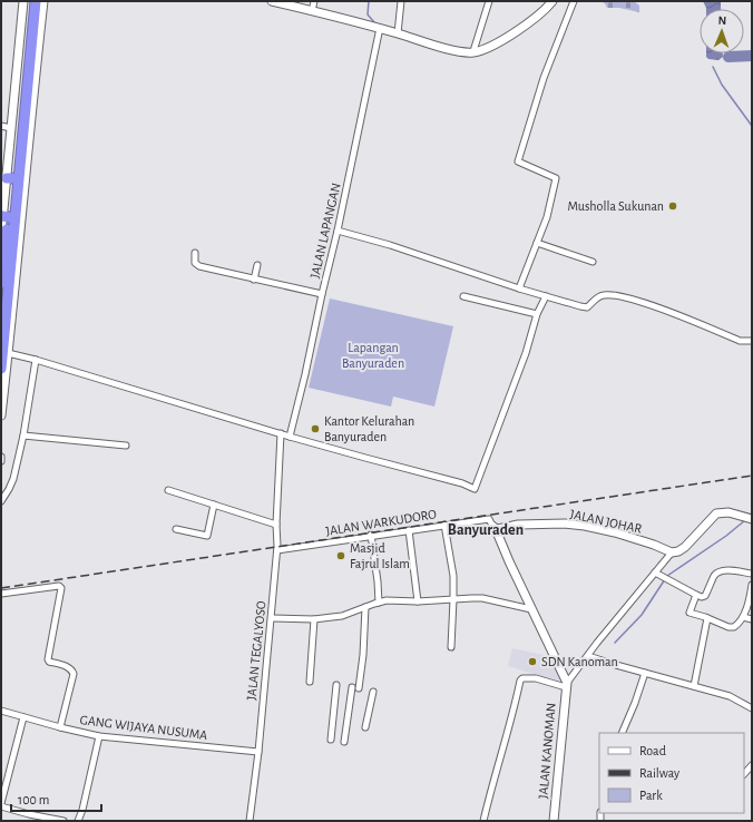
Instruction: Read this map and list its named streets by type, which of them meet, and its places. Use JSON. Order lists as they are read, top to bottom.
{
  "streets": {
    "street": [
      "JALAN LAPANGAN",
      "JALAN JOHAR",
      "JALAN WARKUDORO",
      "JALAN TEGALYOSO",
      "GANG WIJAYA NUSUMA",
      "JALAN KANOMAN"
    ]
  },
  "crossings": [
    ["JALAN JOHAR", "JALAN WARKUDORO"],
    ["JALAN WARKUDORO", "JALAN TEGALYOSO"],
    ["JALAN TEGALYOSO", "GANG WIJAYA NUSUMA"]
  ],
  "districts": ["Banyuraden"],
  "parks": ["Lapangan Banyuraden"],
  "places": [
    "Musholla Sukunan",
    "Kantor Kelurahan Banyuraden",
    "Masjid Fajrul Islam",
    "SDN Kanoman"
  ],
  "legend": ["Road", "Railway", "Park"],
  "scale_bar": "100 m",
  "north": "top"
}
